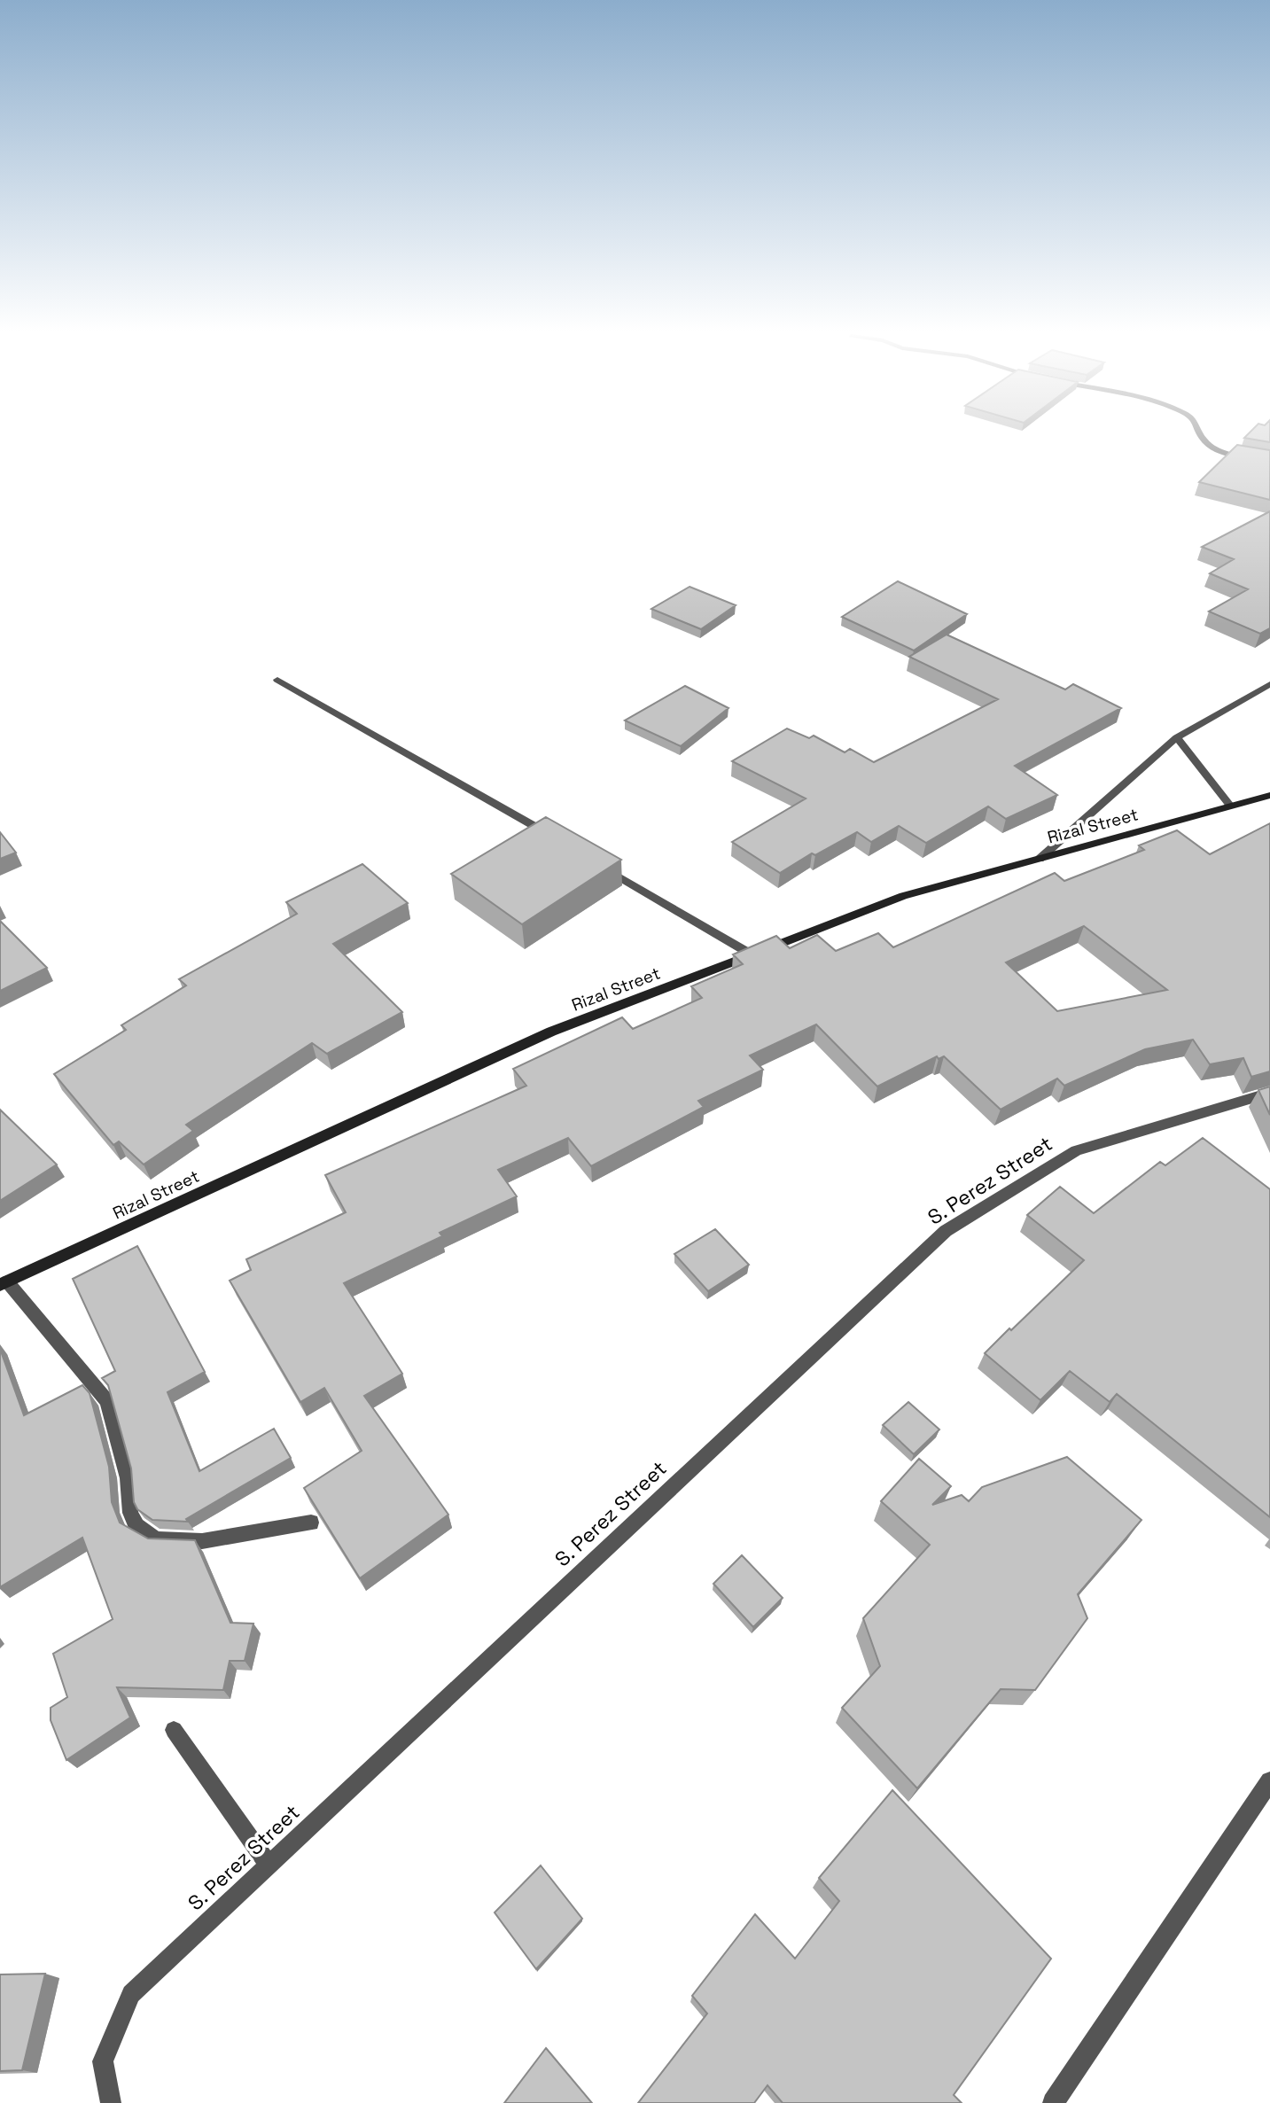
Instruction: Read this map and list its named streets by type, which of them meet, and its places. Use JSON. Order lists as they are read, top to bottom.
{
  "streets": {
    "street": ["Rizal Street", "S. Perez Street"]
  }
}
